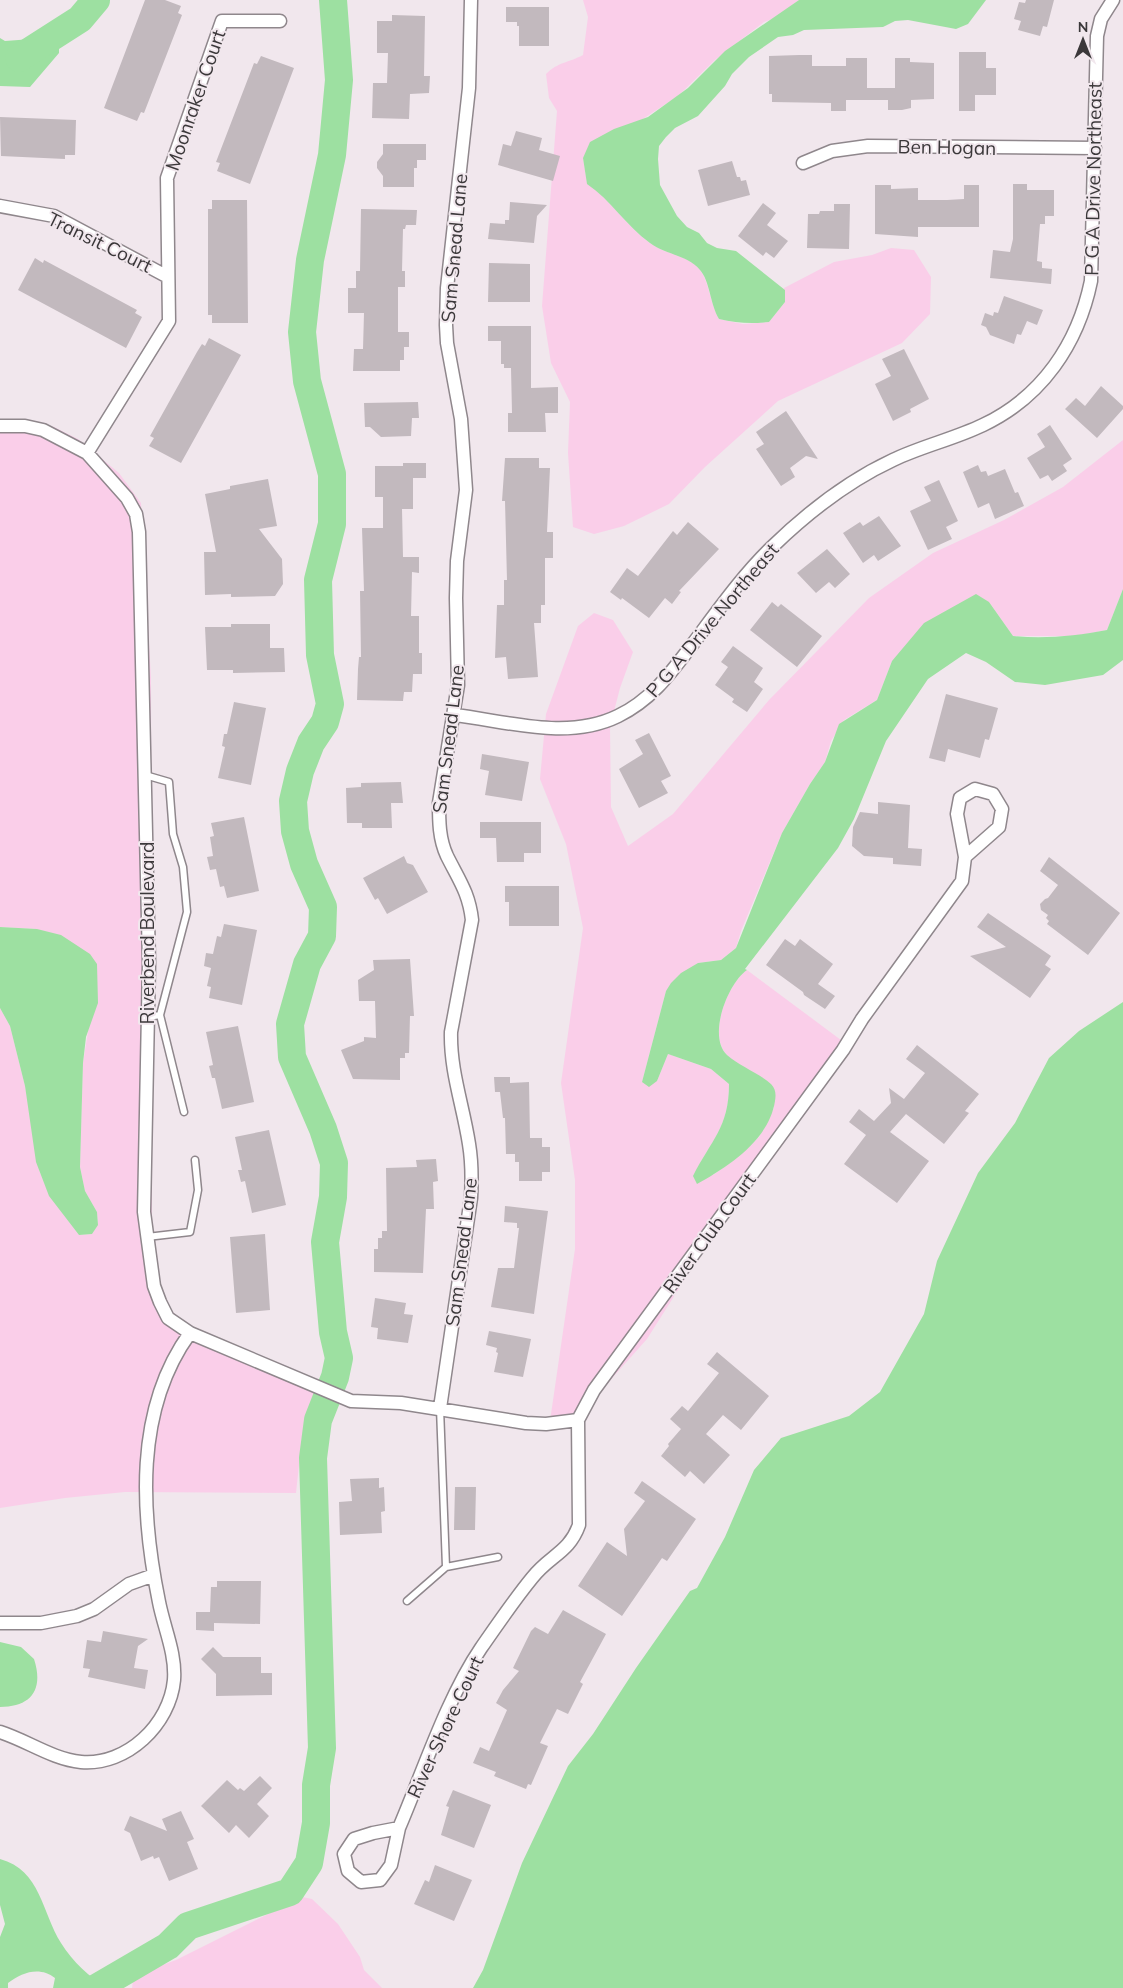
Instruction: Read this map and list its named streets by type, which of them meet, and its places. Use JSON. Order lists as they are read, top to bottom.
{
  "streets": {
    "street": [
      "Moonraker Court",
      "Ben Hogan",
      "P G A Drive Northeast",
      "Transit Court",
      "Sam Snead Lane",
      "Riverbend Boulevard",
      "River Club Court",
      "River Shore Court"
    ]
  },
  "crossings": [
    ["Moonraker Court", "Transit Court"],
    ["Moonraker Court", "Riverbend Boulevard"],
    ["Ben Hogan", "P G A Drive Northeast"],
    ["P G A Drive Northeast", "Sam Snead Lane"],
    ["Sam Snead Lane", "Riverbend Boulevard"],
    ["River Club Court", "River Shore Court"]
  ],
  "north": "top"
}
